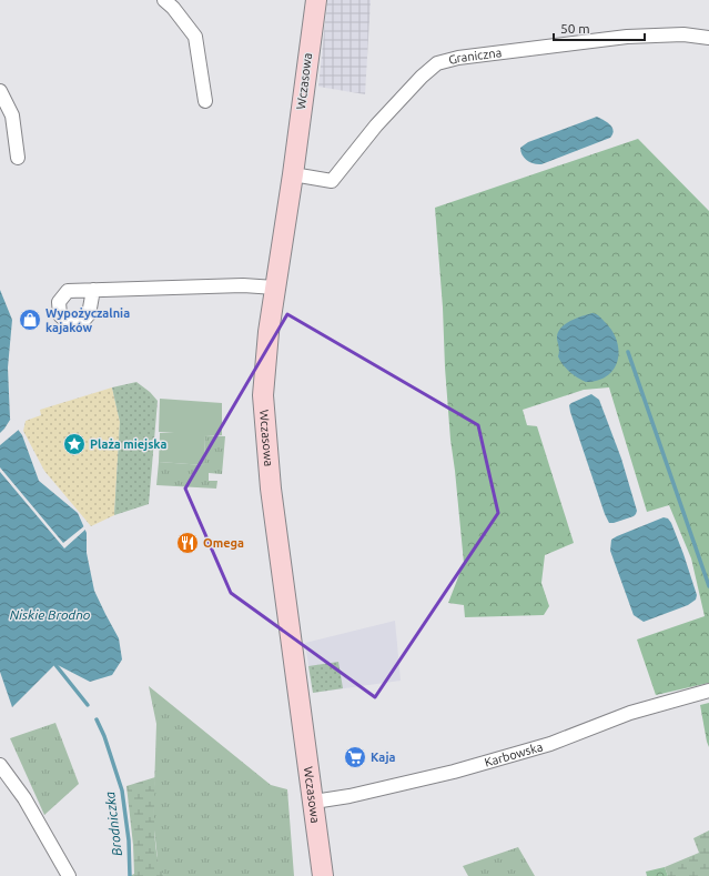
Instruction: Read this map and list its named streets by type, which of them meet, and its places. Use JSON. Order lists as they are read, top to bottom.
{
  "streets": {
    "street": ["Graniczna", "Wczasowa", "Karbowska"]
  },
  "crossings": [
    ["Graniczna", "Wczasowa"],
    ["Wczasowa", "Karbowska"]
  ],
  "water": ["Niskie Brodno", "Brodniczka"],
  "places": {
    "shop": ["Wypożyczalnia kajaków"],
    "place": ["Plaża miejska"],
    "restaurant": ["Omega"],
    "supermarket": ["Kaja"]
  },
  "scale_bar": "50 m"
}
